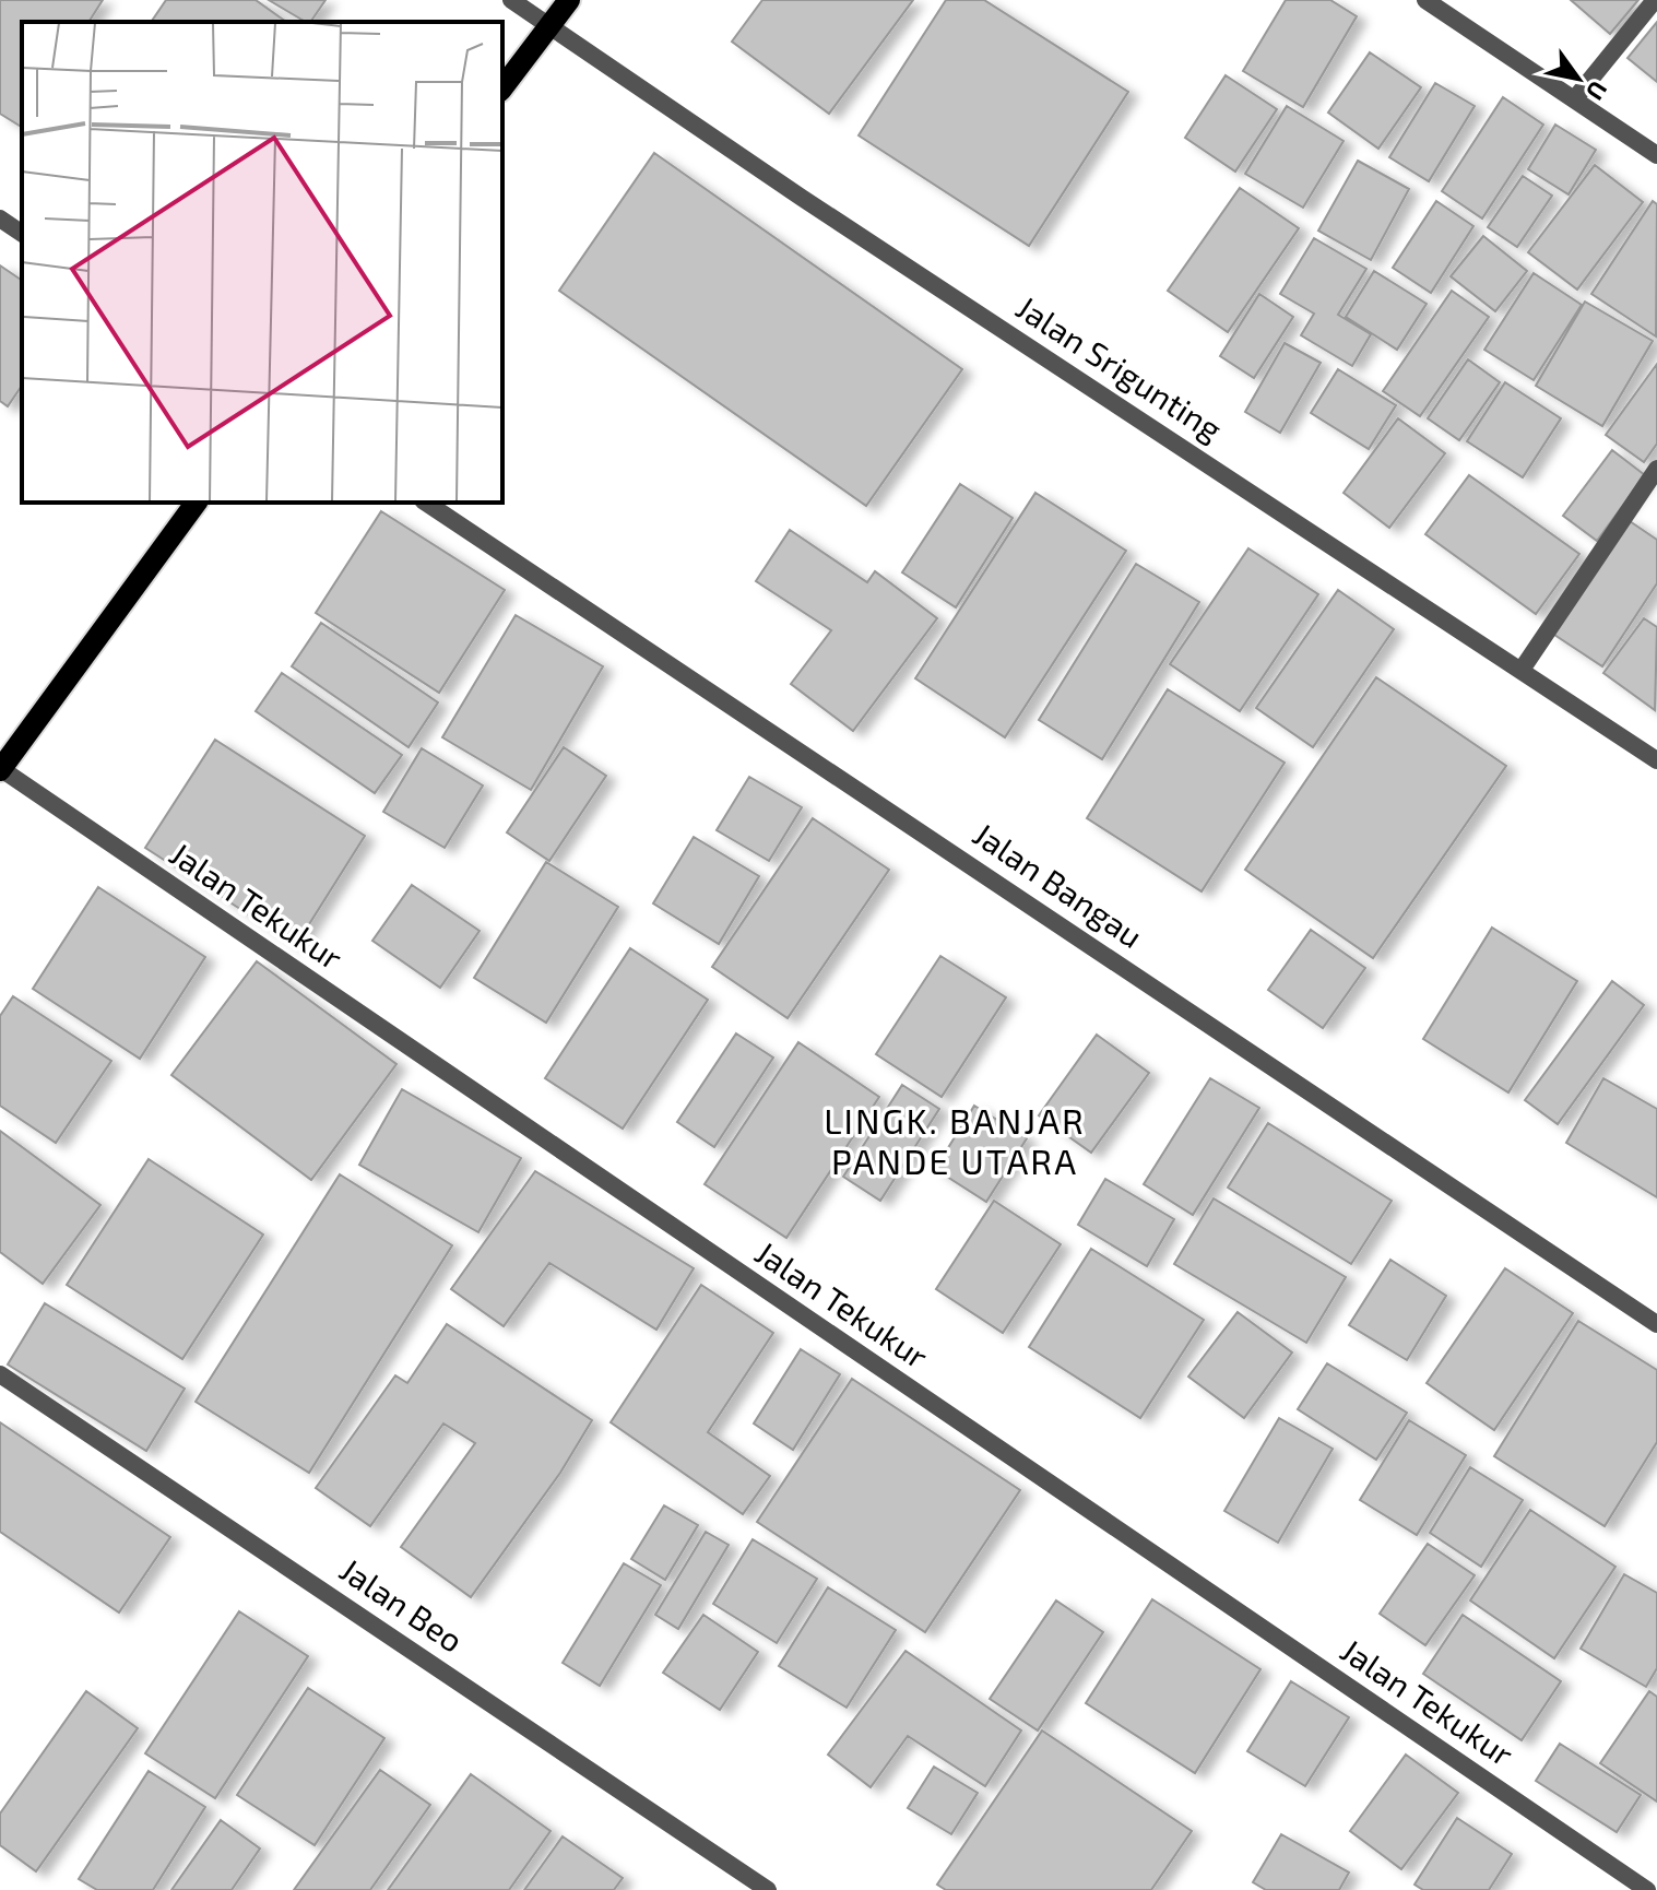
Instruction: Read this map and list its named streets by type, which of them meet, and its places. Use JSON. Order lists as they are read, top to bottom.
{
  "streets": {
    "street": [
      "Jalan Srigunting",
      "Jalan Bangau",
      "Jalan Tekukur",
      "Jalan Beo"
    ]
  },
  "districts": ["LINGK. BANJAR PANDE UTARA"],
  "north": "bottom right"
}
